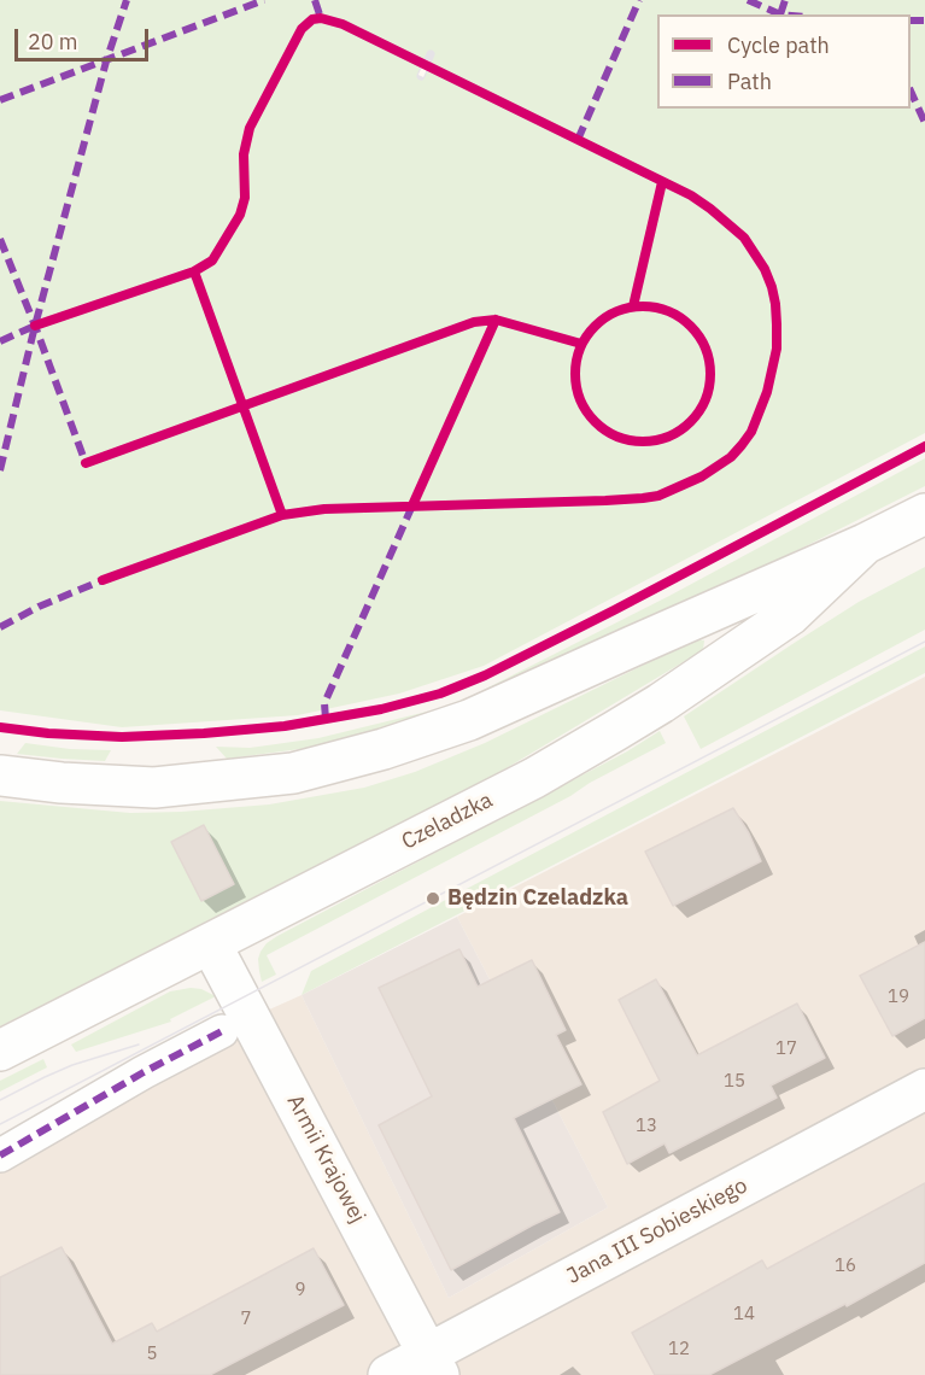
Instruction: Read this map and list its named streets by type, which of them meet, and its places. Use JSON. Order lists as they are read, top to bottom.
{
  "streets": {
    "main road": ["Czeladzka", "Armii Krajowej", "Jana III Sobieskiego"]
  },
  "crossings": [
    ["Czeladzka", "Armii Krajowej"],
    ["Armii Krajowej", "Jana III Sobieskiego"]
  ],
  "places": ["Będzin Czeladzka"],
  "house_numbers": [
    "19",
    "17",
    "15",
    "13",
    "16",
    "9",
    "14",
    "7",
    "12",
    "5"
  ],
  "legend": ["Cycle path", "Path"],
  "scale_bar": "20 m"
}
